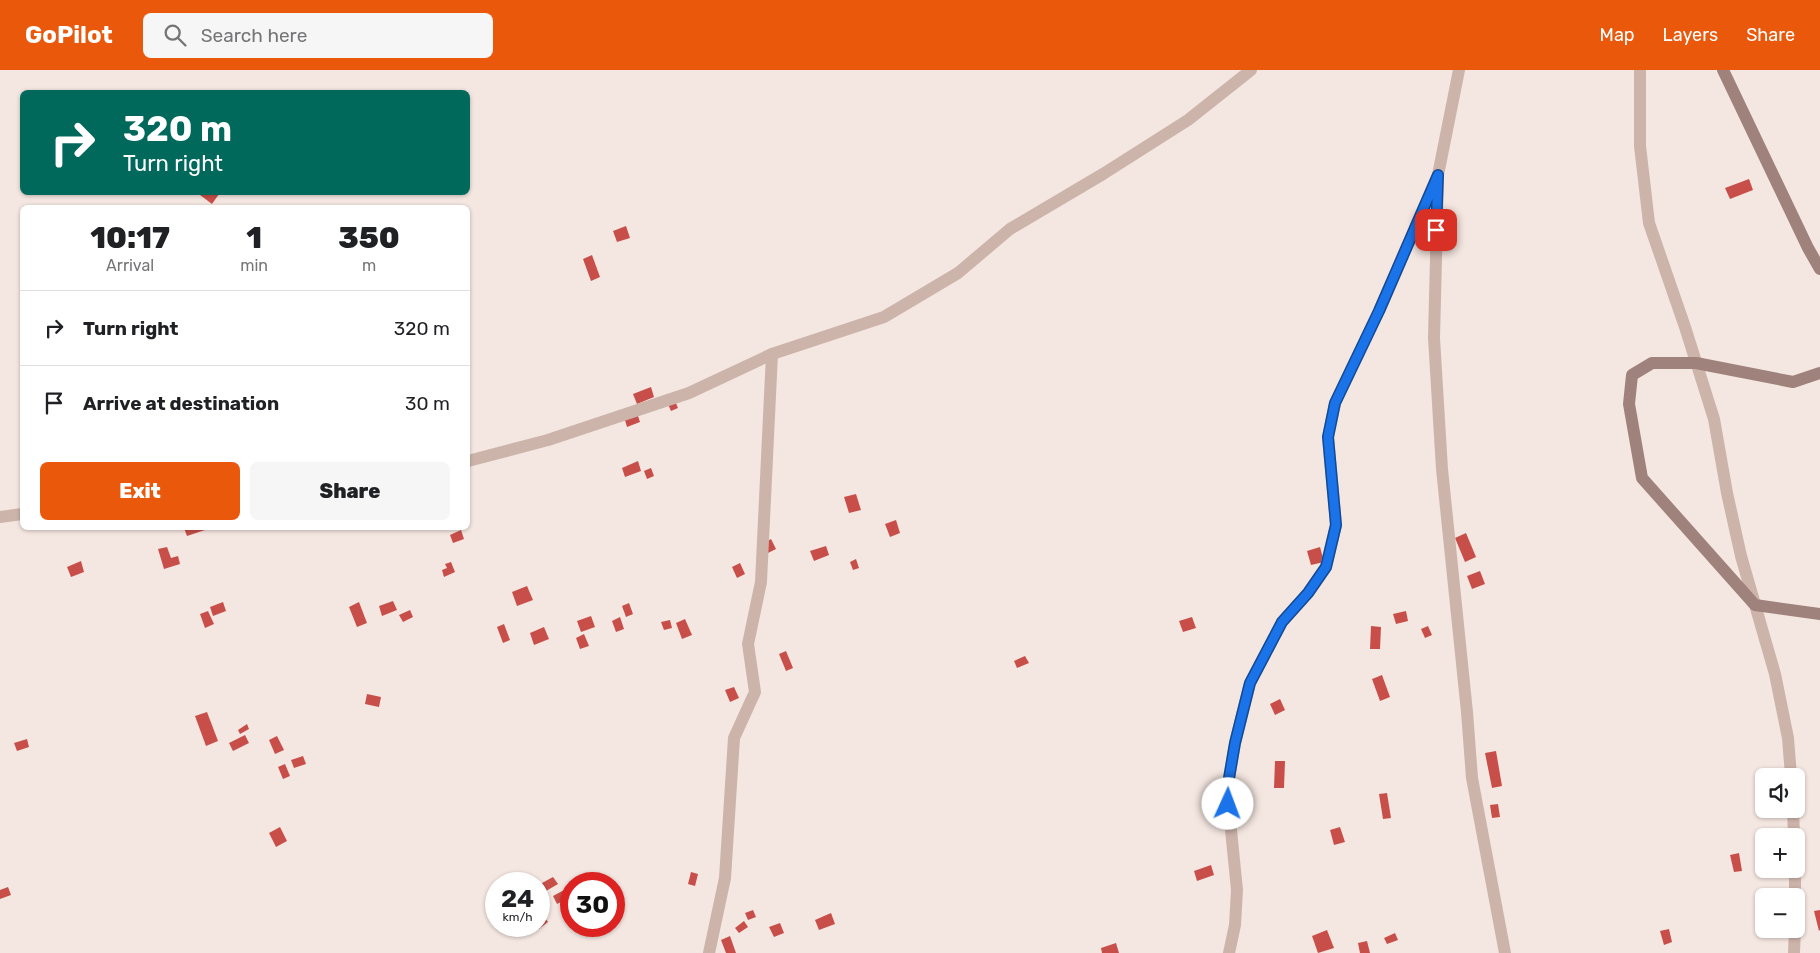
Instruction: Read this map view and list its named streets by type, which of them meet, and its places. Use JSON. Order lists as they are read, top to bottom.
{
  "page": {
    "header": "GoPilot",
    "search": "Search here",
    "nav": ["Map", "Layers", "Share"],
    "turn": ["320 m", "Turn right"],
    "eta": [
      "10:17",
      "Arrival",
      "1",
      "min",
      "350",
      "m"
    ],
    "list": [
      {
        "name": "Turn right",
        "value": "320 m"
      },
      {
        "name": "Arrive at destination",
        "value": "30 m"
      }
    ],
    "buttons": ["Exit", "Share"],
    "map_buttons": ["+", "−"],
    "speed": "24 km/h",
    "limit": "30"
  }
}
